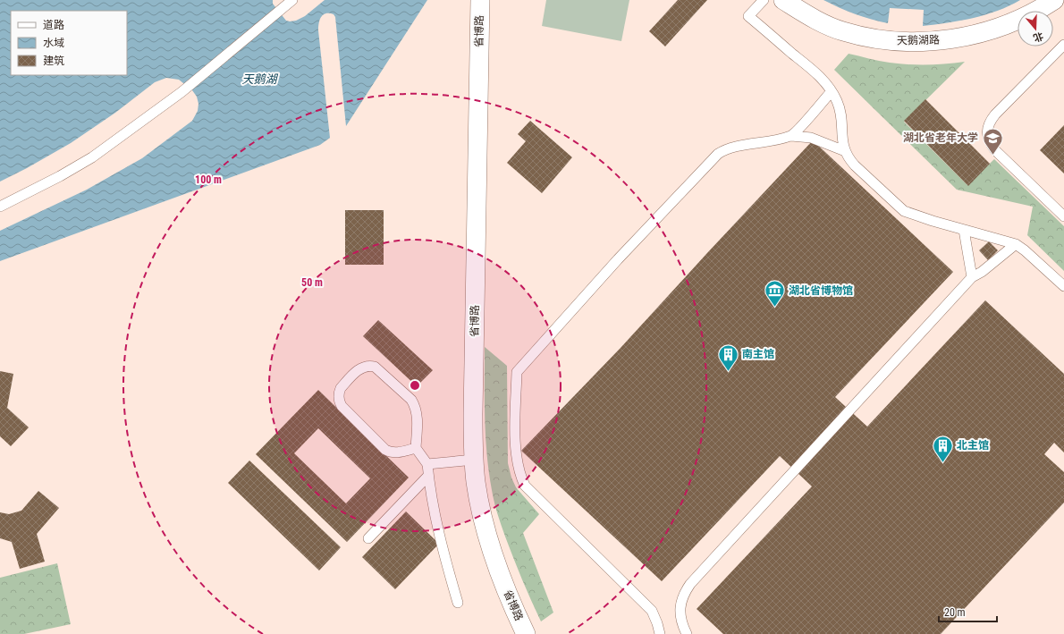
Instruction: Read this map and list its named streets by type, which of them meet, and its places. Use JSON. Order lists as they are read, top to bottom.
{
  "streets": {
    "street": ["省博路", "天鹅湖路"]
  },
  "water": ["天鹅湖"],
  "places": {
    "school or university": ["湖北省老年大学"],
    "museum": ["湖北省博物馆"],
    "building": ["南主馆", "北主馆"]
  },
  "legend": ["道路", "水域", "建筑"],
  "scale_bar": "20 m",
  "north": "bottom",
  "rings": ["100 m", "50 m"]
}
